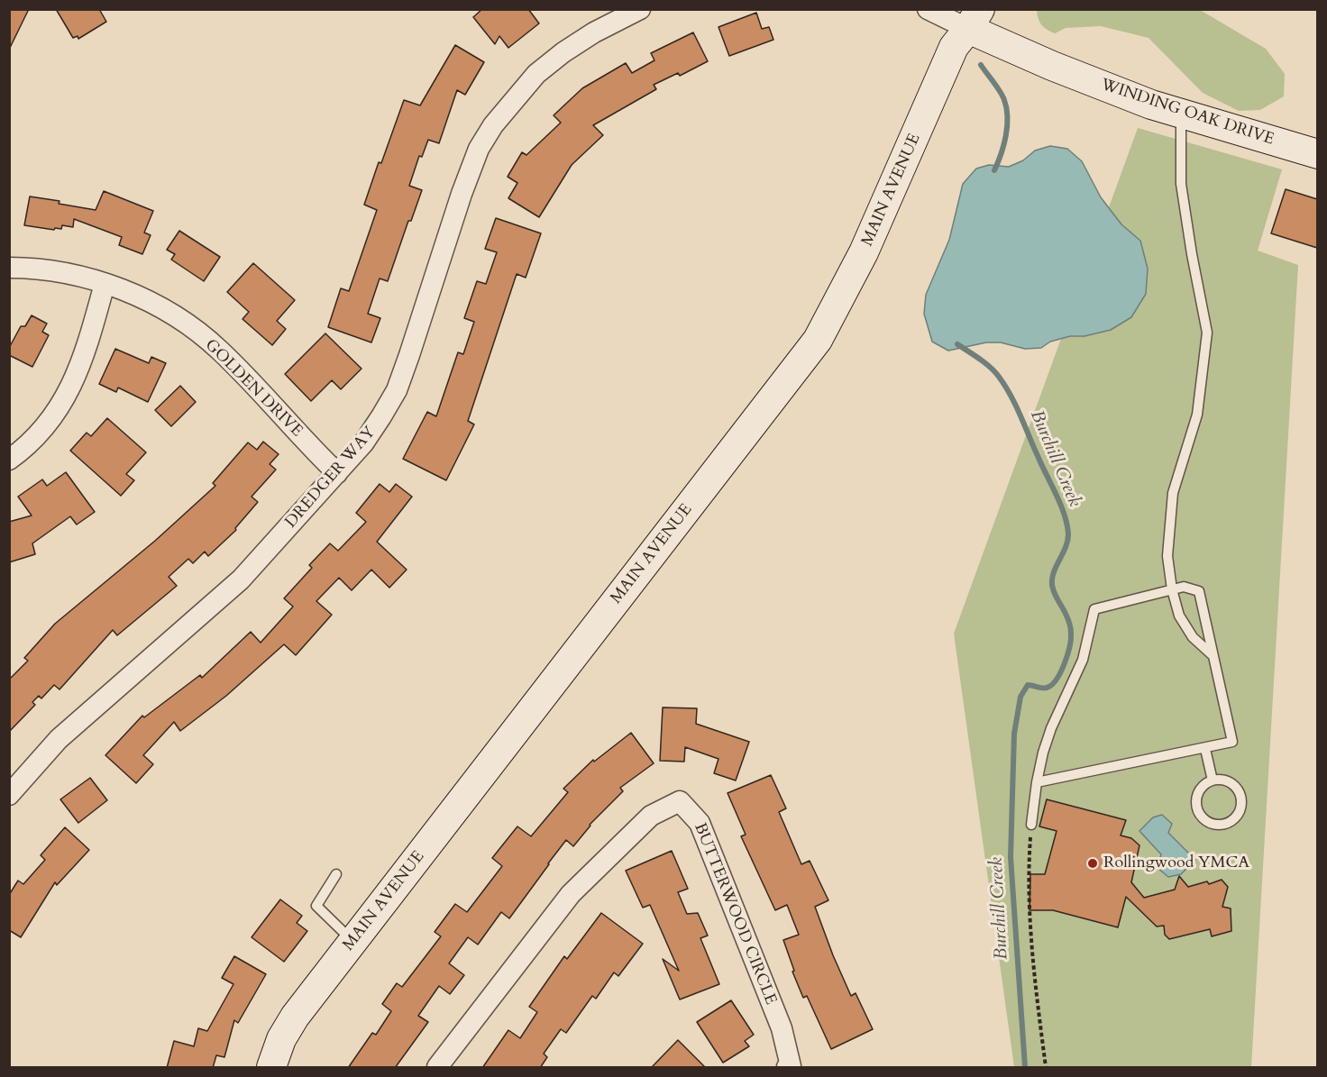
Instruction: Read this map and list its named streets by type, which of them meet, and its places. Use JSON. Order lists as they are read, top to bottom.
{
  "streets": {
    "street": [
      "WINDING OAK DRIVE",
      "MAIN AVENUE",
      "GOLDEN DRIVE",
      "DREDGER WAY",
      "BUTTERWOOD CIRCLE"
    ]
  },
  "crossings": [
    ["WINDING OAK DRIVE", "MAIN AVENUE"],
    ["GOLDEN DRIVE", "DREDGER WAY"]
  ],
  "water": ["Burchill Creek"],
  "places": ["Rollingwood YMCA"]
}
